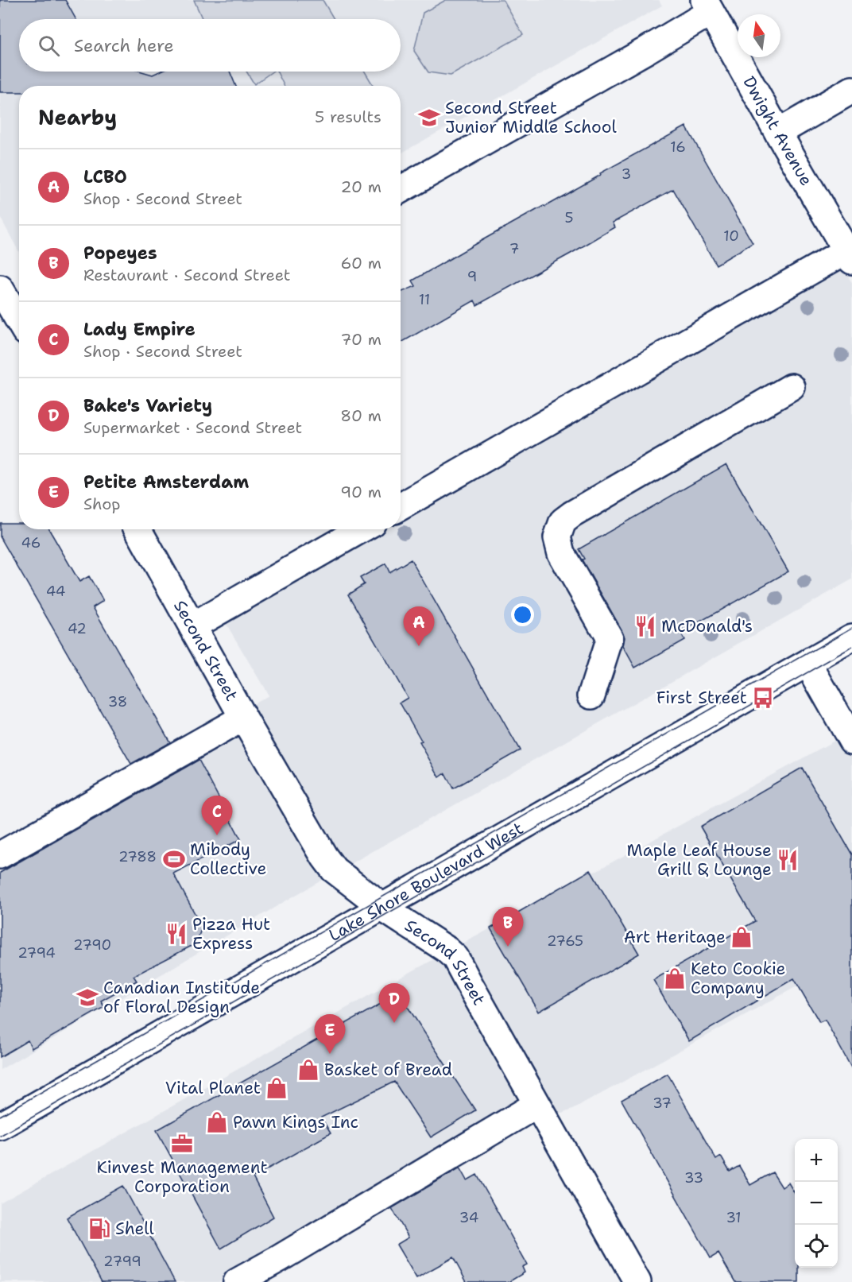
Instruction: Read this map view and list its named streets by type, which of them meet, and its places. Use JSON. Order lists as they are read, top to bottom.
{
  "streets": {
    "street": ["Dwight Avenue", "Second Street", "Lake Shore Boulevard West"]
  },
  "crossings": [
    ["Second Street", "Lake Shore Boulevard West"]
  ],
  "places": {
    "school or university": ["Second Street Junior Middle School", "Canadian Institude of Floral Design"],
    "restaurant": ["McDonald's", "Maple Leaf House Grill & Lounge", "Pizza Hut Express"],
    "bus stop": ["First Street"],
    "sports": ["Mibody Collective"],
    "shop": [
      "Art Heritage",
      "Keto Cookie Company",
      "Basket of Bread",
      "Vital Planet",
      "Pawn Kings Inc"
    ],
    "office": ["Kinvest Management Corporation"],
    "fuel station": ["Shell"]
  },
  "house_numbers": [
    "16",
    "3",
    "5",
    "10",
    "7",
    "9",
    "11",
    "46",
    "44",
    "42",
    "38",
    "2788",
    "2765",
    "2790",
    "2794",
    "37",
    "33",
    "34",
    "31",
    "2799"
  ],
  "north": "top",
  "page": {
    "search": "Search here",
    "heading": ["Nearby", "5 results"],
    "list": [
      {
        "mark": "A",
        "name": "LCBO",
        "note": "Shop · Second Street",
        "value": "20 m"
      },
      {
        "mark": "B",
        "name": "Popeyes",
        "note": "Restaurant · Second Street",
        "value": "60 m"
      },
      {
        "mark": "C",
        "name": "Lady Empire",
        "note": "Shop · Second Street",
        "value": "70 m"
      },
      {
        "mark": "D",
        "name": "Bake's Variety",
        "note": "Supermarket · Second Street",
        "value": "80 m"
      },
      {
        "mark": "E",
        "name": "Petite Amsterdam",
        "note": "Shop",
        "value": "90 m"
      }
    ],
    "pins": [
      "A",
      "C",
      "B",
      "D",
      "E"
    ],
    "map_buttons": ["+", "−"]
  }
}
